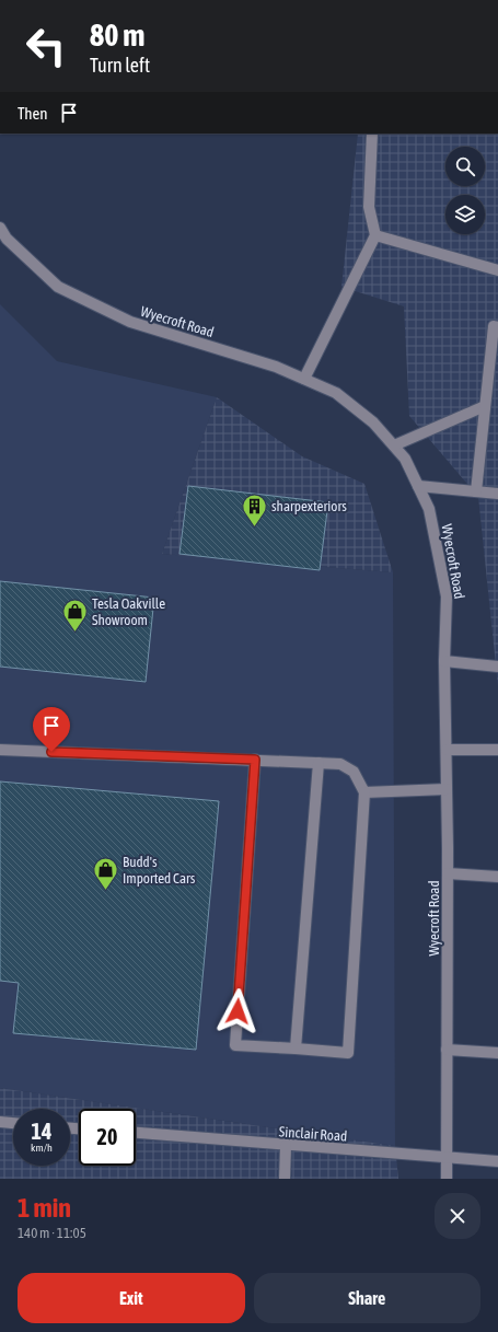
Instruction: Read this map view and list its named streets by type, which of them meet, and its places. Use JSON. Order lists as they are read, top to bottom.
{
  "streets": {
    "street": ["Wyecroft Road", "Sinclair Road"]
  },
  "crossings": [
    ["Wyecroft Road", "Sinclair Road"]
  ],
  "places": {
    "building": ["sharpexteriors"],
    "shop": ["Tesla Oakville Showroom", "Budd's Imported Cars"]
  },
  "page": {
    "turn": ["80 m", "Turn left"],
    "then": "Then",
    "speed": "14 km/h",
    "limit": "20",
    "heading": ["1 min", "140 m · 11:05"],
    "buttons": ["Exit", "Share"]
  }
}
